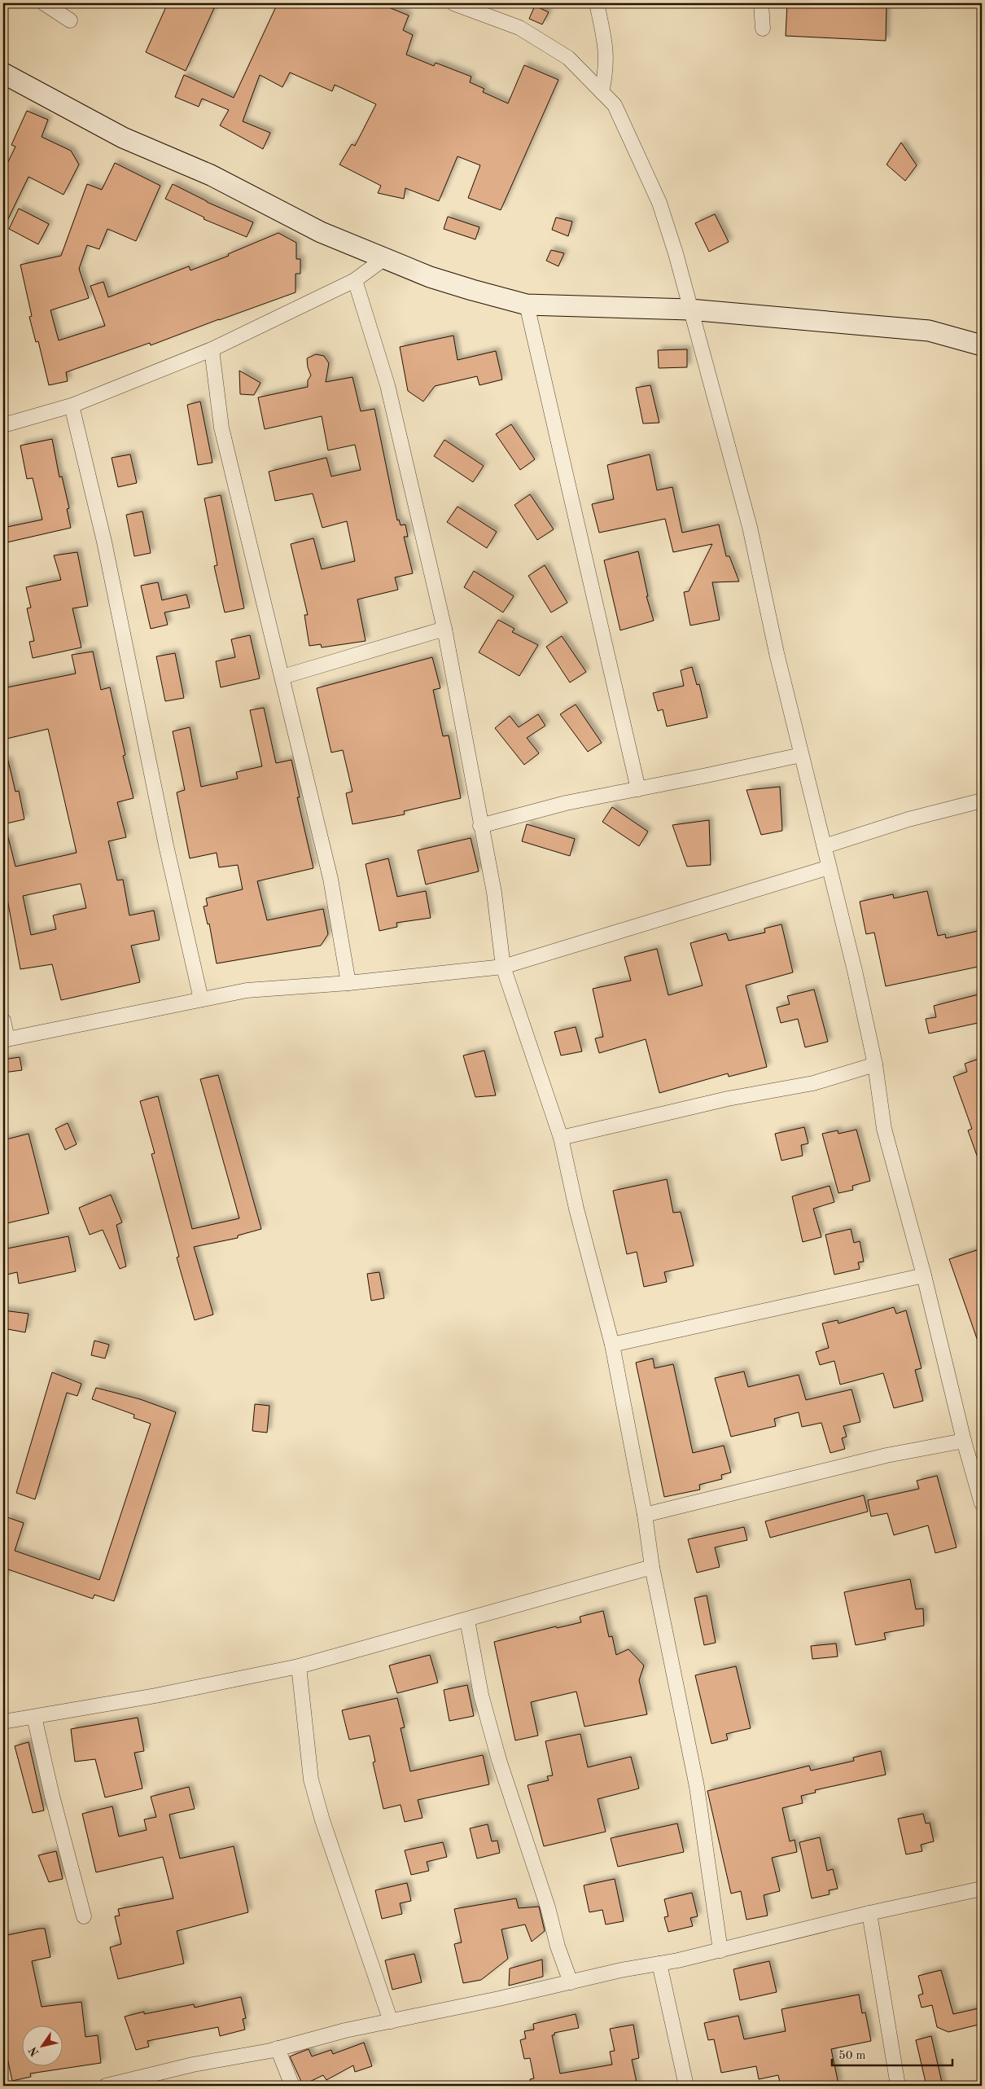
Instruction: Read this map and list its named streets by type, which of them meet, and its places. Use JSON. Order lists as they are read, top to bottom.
{
  "scale_bar": "50 m",
  "north": "bottom left"
}
